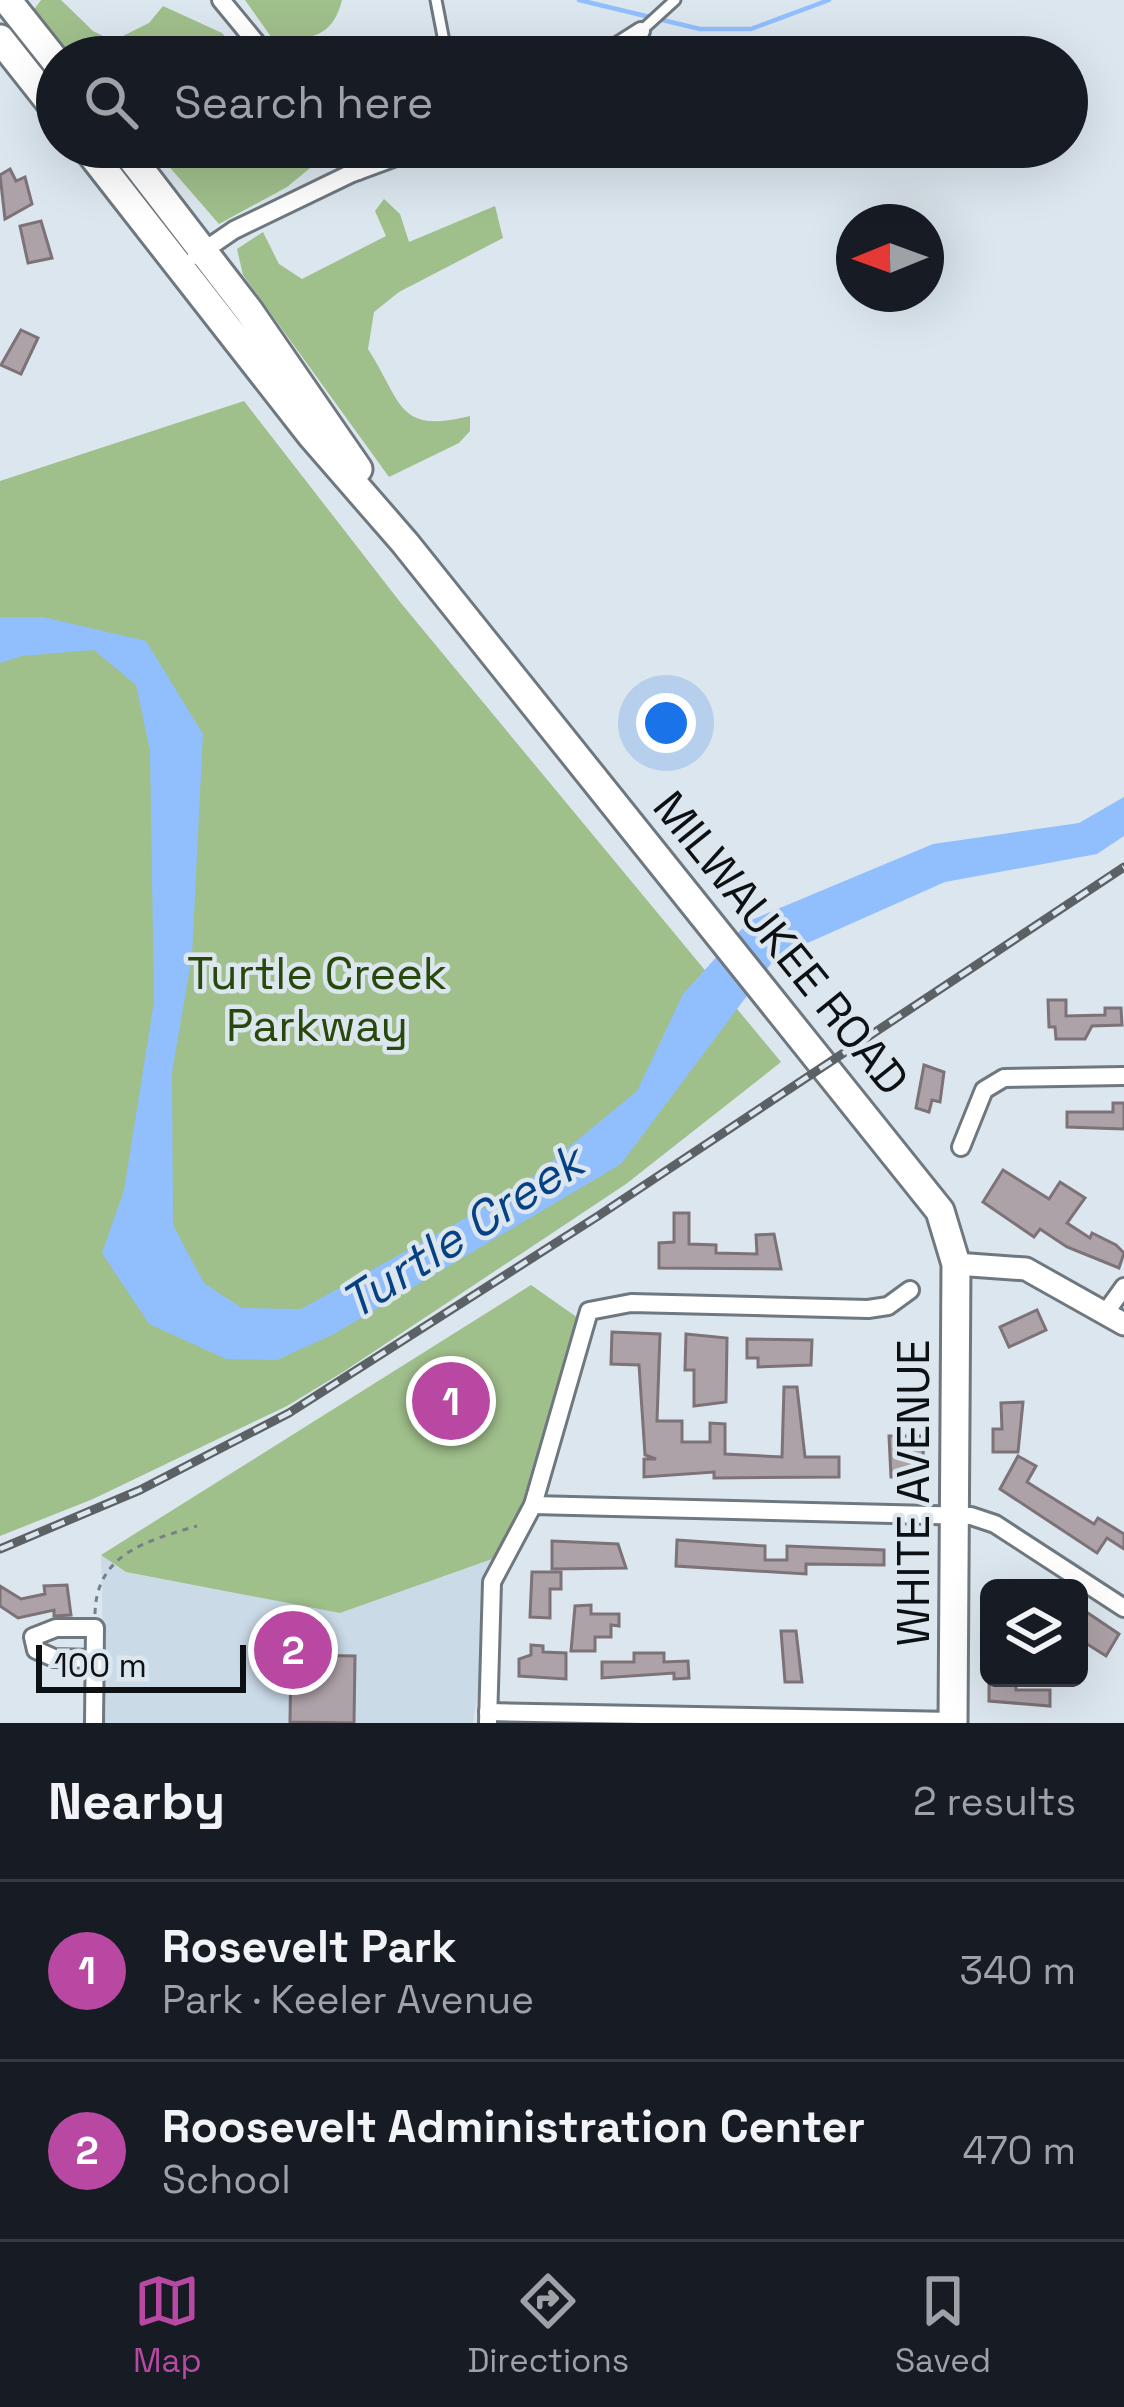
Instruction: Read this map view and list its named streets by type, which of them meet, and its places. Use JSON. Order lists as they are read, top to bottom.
{
  "streets": {
    "main road": ["MILWAUKEE ROAD", "WHITE AVENUE"]
  },
  "crossings": [
    ["MILWAUKEE ROAD", "WHITE AVENUE"]
  ],
  "water": ["Turtle Creek"],
  "parks": ["Turtle Creek Parkway"],
  "scale_bar": "100 m",
  "north": "left",
  "page": {
    "search": "Search here",
    "pins": ["1", "2"],
    "scale": "100 m",
    "heading": ["Nearby", "2 results"],
    "list": [
      {
        "mark": "1",
        "name": "Rosevelt Park",
        "note": "Park · Keeler Avenue",
        "value": "340 m"
      },
      {
        "mark": "2",
        "name": "Roosevelt Administration Center",
        "note": "School",
        "value": "470 m"
      }
    ],
    "nav": ["Map", "Directions", "Saved"]
  }
}
